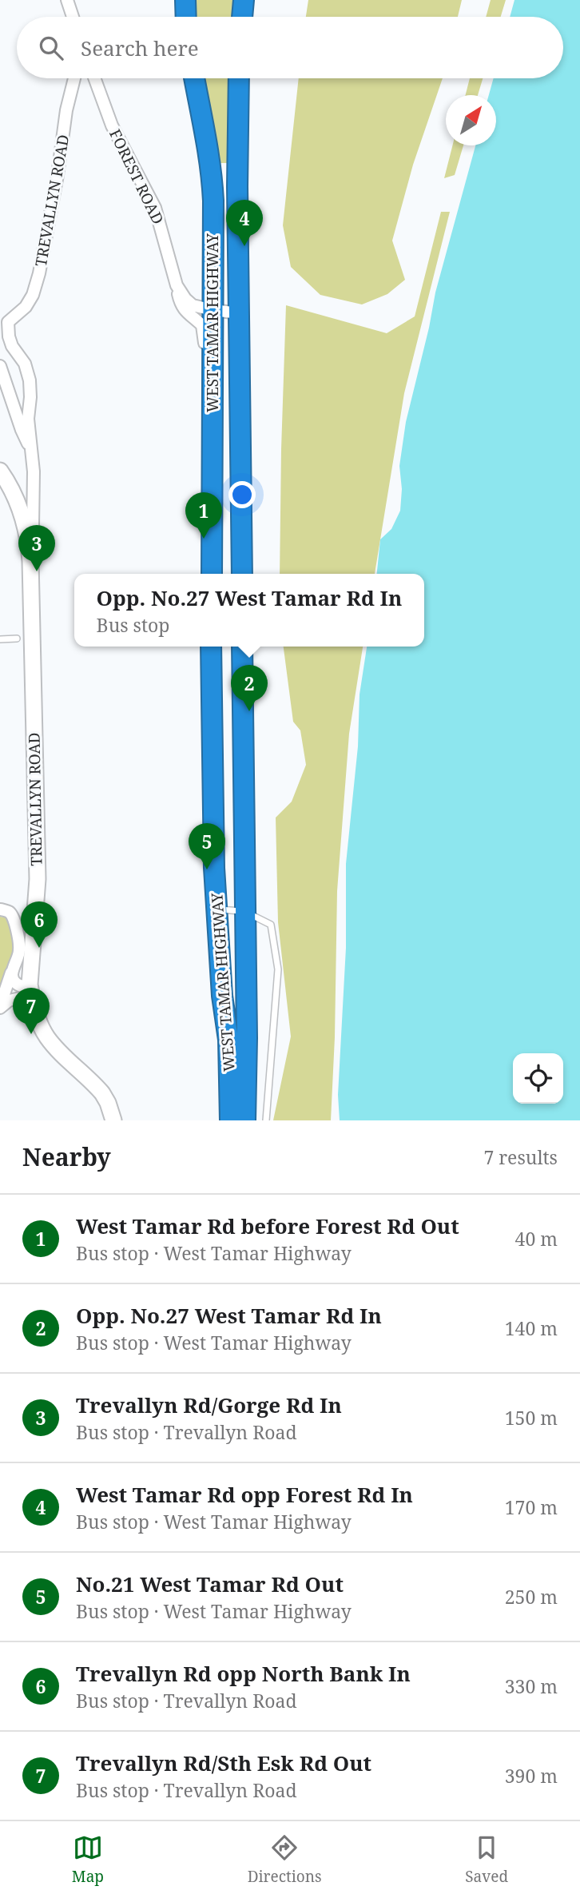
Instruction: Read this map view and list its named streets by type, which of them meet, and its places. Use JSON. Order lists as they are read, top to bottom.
{
  "streets": {
    "highway": ["WEST TAMAR HIGHWAY"],
    "street": ["FOREST ROAD", "TREVALLYN ROAD"]
  },
  "crossings": [
    ["FOREST ROAD", "WEST TAMAR HIGHWAY"]
  ],
  "north": "top right",
  "page": {
    "search": "Search here",
    "pins": [
      "4",
      "1",
      "3",
      "2",
      "5",
      "6",
      "7"
    ],
    "popup": ["Opp. No.27 West Tamar Rd In", "Bus stop"],
    "heading": ["Nearby", "7 results"],
    "list": [
      {
        "mark": "1",
        "name": "West Tamar Rd before Forest Rd Out",
        "note": "Bus stop · West Tamar Highway",
        "value": "40 m"
      },
      {
        "mark": "2",
        "name": "Opp. No.27 West Tamar Rd In",
        "note": "Bus stop · West Tamar Highway",
        "value": "140 m"
      },
      {
        "mark": "3",
        "name": "Trevallyn Rd/Gorge Rd In",
        "note": "Bus stop · Trevallyn Road",
        "value": "150 m"
      },
      {
        "mark": "4",
        "name": "West Tamar Rd opp Forest Rd In",
        "note": "Bus stop · West Tamar Highway",
        "value": "170 m"
      },
      {
        "mark": "5",
        "name": "No.21 West Tamar Rd Out",
        "note": "Bus stop · West Tamar Highway",
        "value": "250 m"
      },
      {
        "mark": "6",
        "name": "Trevallyn Rd opp North Bank In",
        "note": "Bus stop · Trevallyn Road",
        "value": "330 m"
      },
      {
        "mark": "7",
        "name": "Trevallyn Rd/Sth Esk Rd Out",
        "note": "Bus stop · Trevallyn Road",
        "value": "390 m"
      }
    ],
    "nav": ["Map", "Directions", "Saved"]
  }
}
